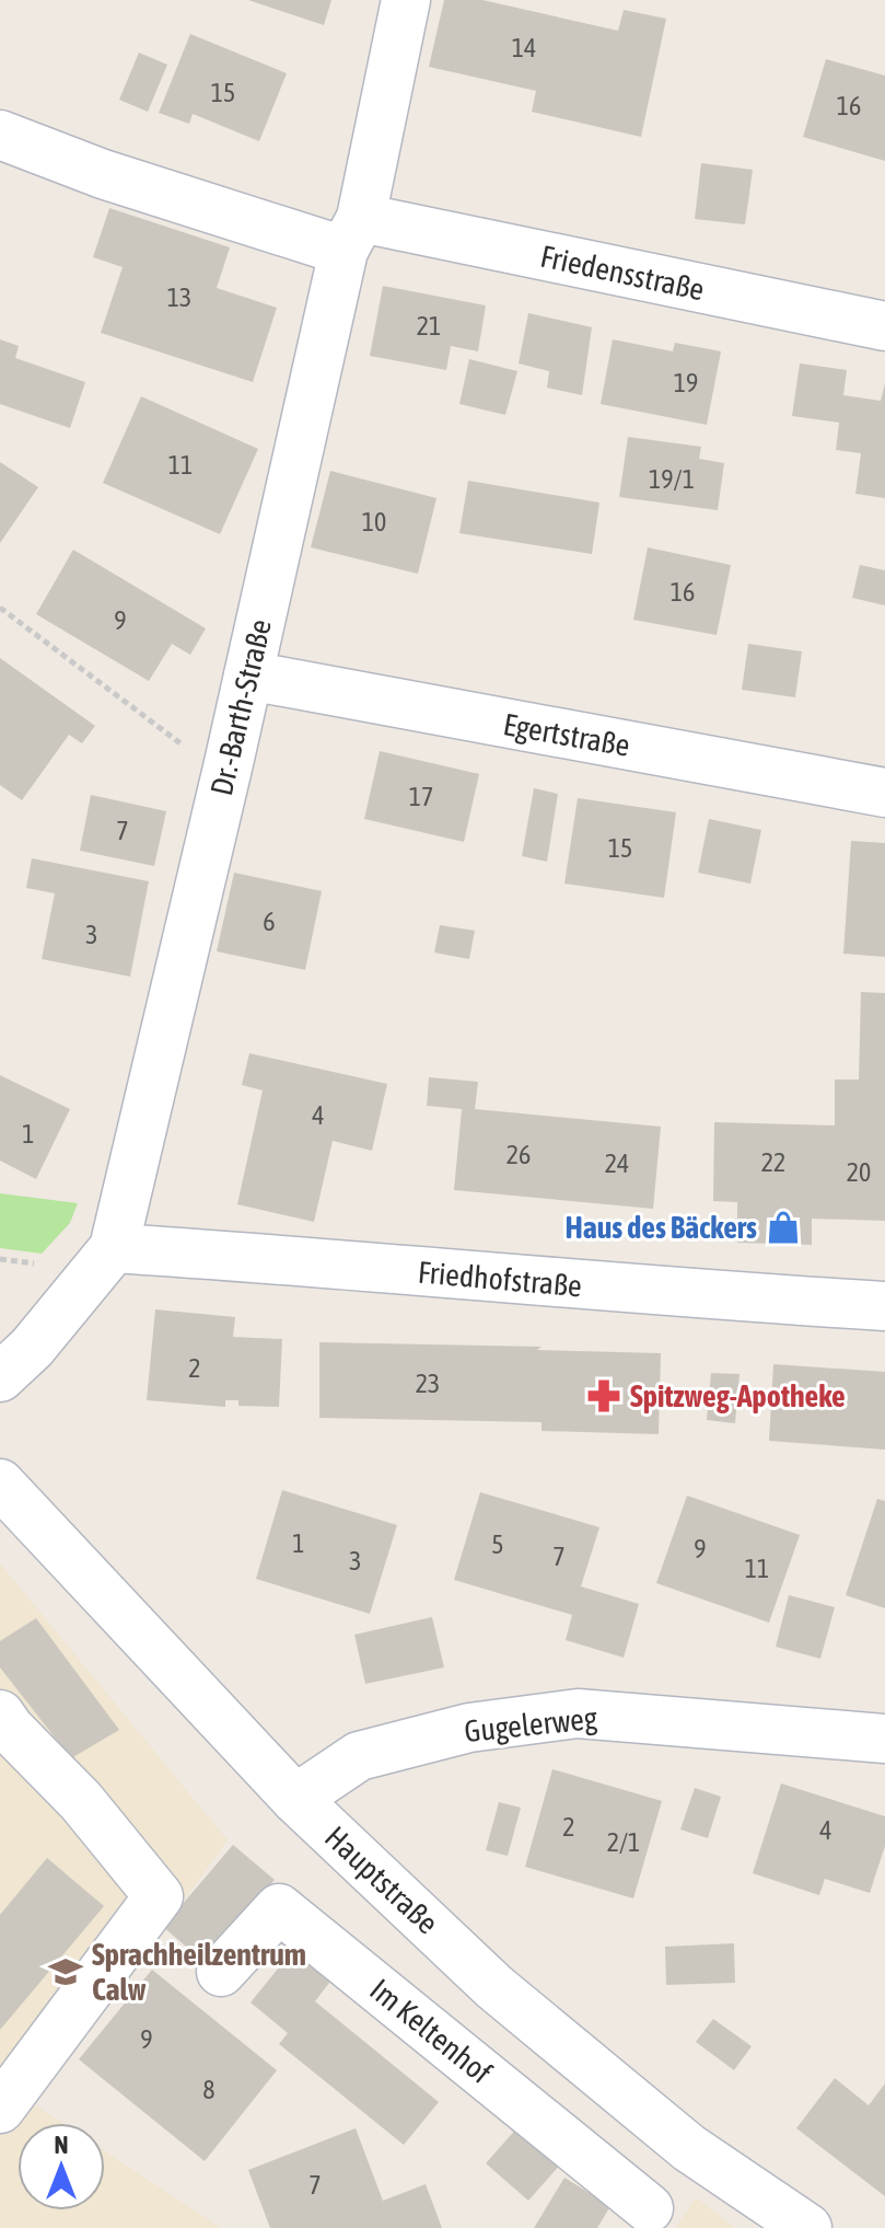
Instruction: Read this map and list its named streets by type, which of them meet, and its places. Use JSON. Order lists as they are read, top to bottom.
{
  "streets": {
    "street": [
      "Friedensstraße",
      "Dr.-Barth-Straße",
      "Egertstraße",
      "Friedhofstraße",
      "Gugelerweg",
      "Hauptstraße",
      "Im Keltenhof"
    ]
  },
  "crossings": [
    ["Friedensstraße", "Dr.-Barth-Straße"],
    ["Dr.-Barth-Straße", "Egertstraße"],
    ["Dr.-Barth-Straße", "Friedhofstraße"],
    ["Gugelerweg", "Hauptstraße"],
    ["Hauptstraße", "Im Keltenhof"]
  ],
  "places": {
    "shop": ["Haus des Bäckers"],
    "pharmacy": ["Spitzweg-Apotheke"],
    "school or university": ["Sprachheilzentrum Calw"]
  },
  "house_numbers": [
    "14",
    "15",
    "16",
    "13",
    "21",
    "19",
    "11",
    "19/1",
    "10",
    "16",
    "9",
    "17",
    "7",
    "15",
    "6",
    "3",
    "4",
    "1",
    "26",
    "22",
    "24",
    "20",
    "2",
    "23",
    "1",
    "5",
    "9",
    "7",
    "3",
    "11",
    "2",
    "4",
    "2/1",
    "9",
    "8",
    "7"
  ],
  "north": "top"
}
